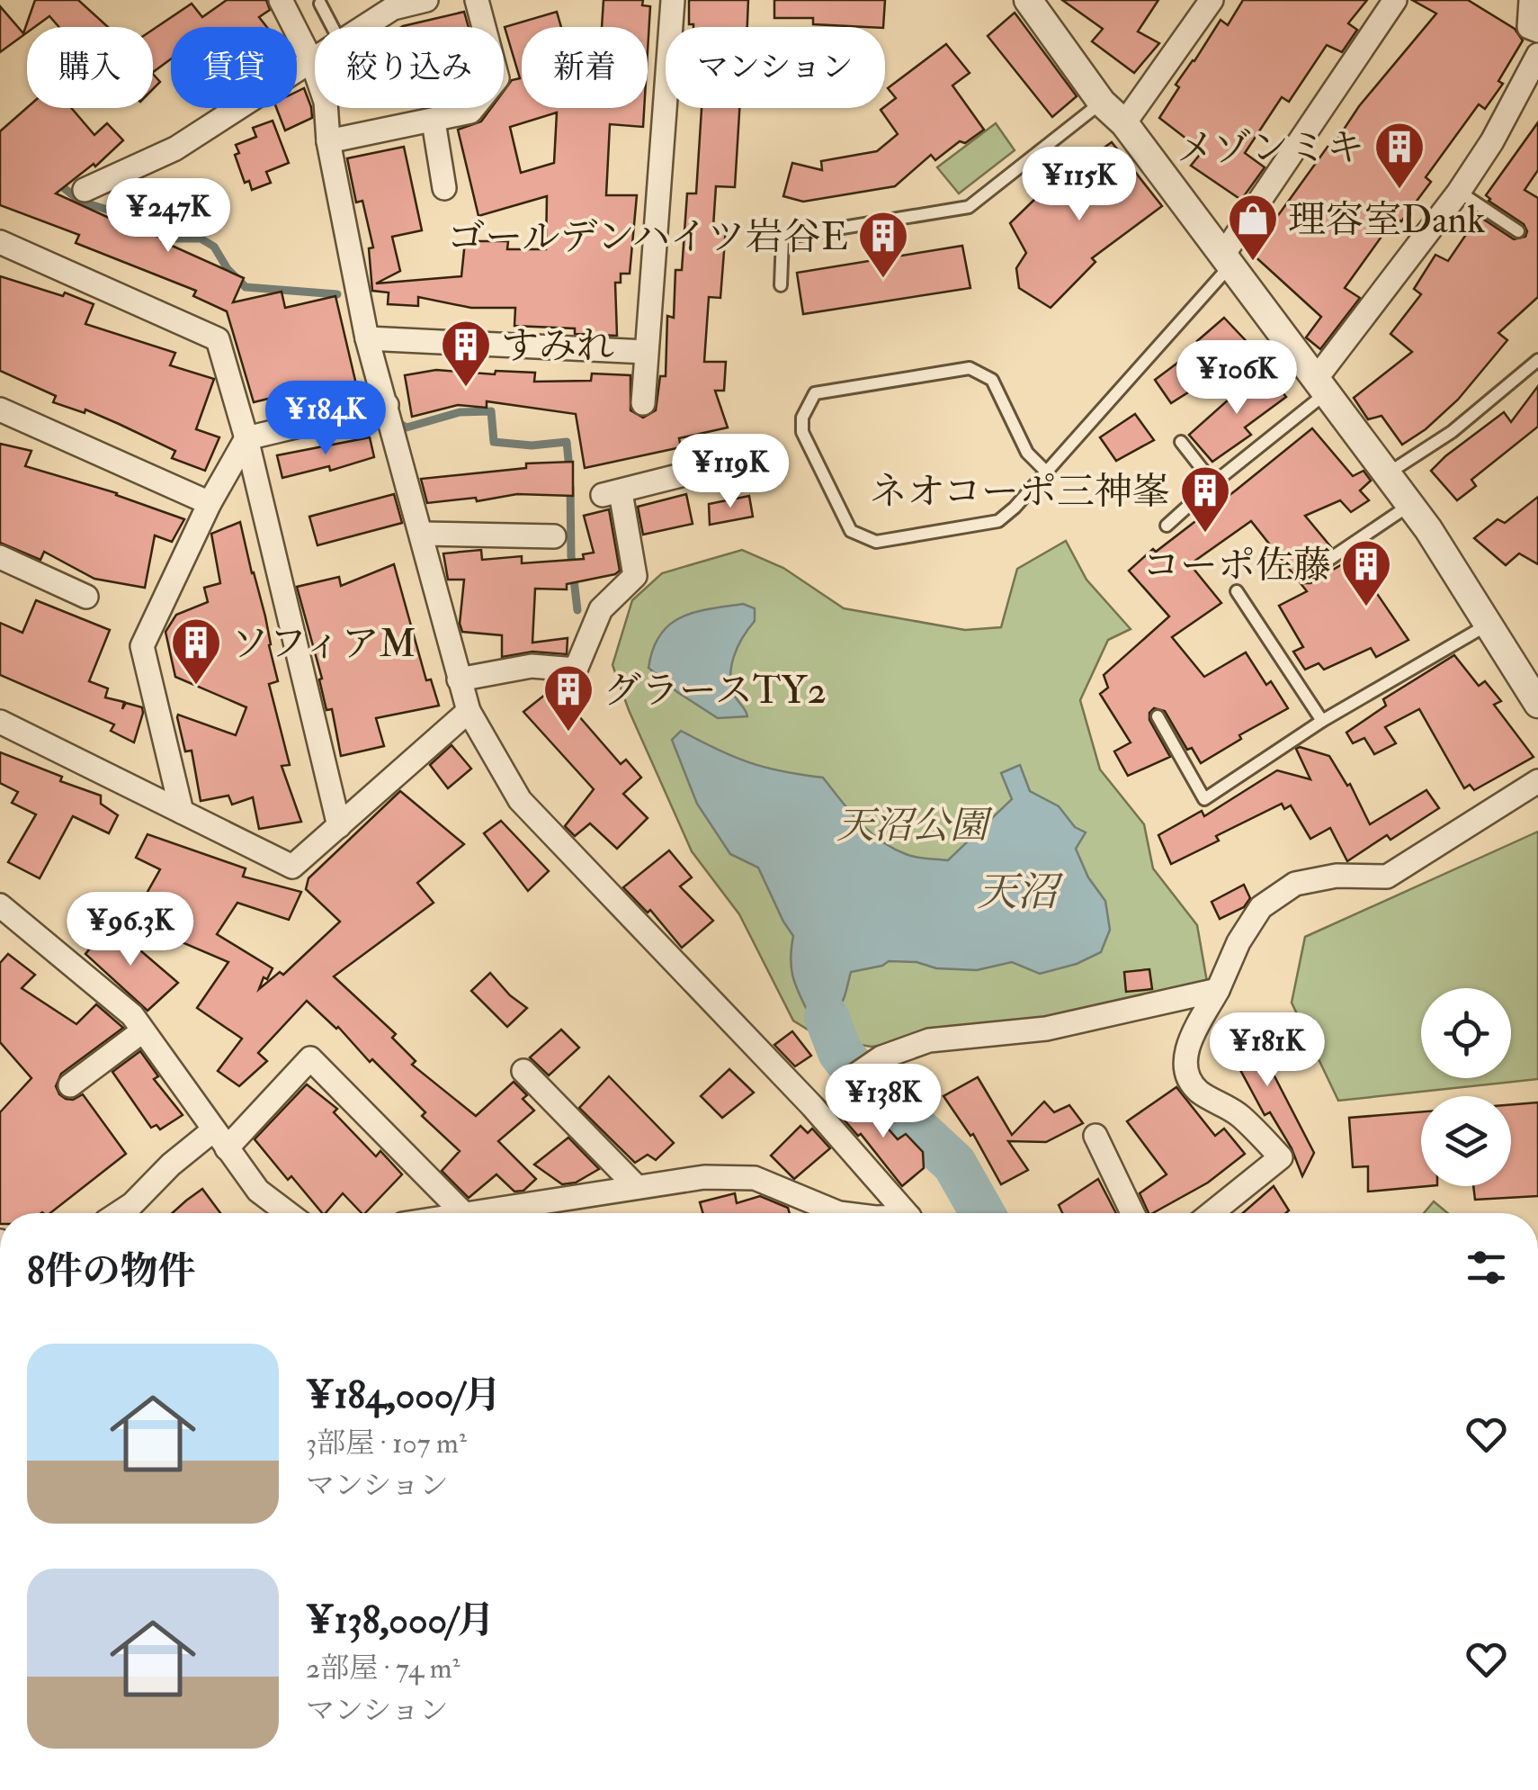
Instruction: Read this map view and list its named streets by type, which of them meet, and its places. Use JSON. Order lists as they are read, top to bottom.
{
  "water": ["天沼"],
  "parks": ["天沼公園"],
  "places": {
    "building": [
      "メゾンミキ",
      "ゴールデンハイツ岩谷E",
      "すみれ",
      "ネオコーポ三神峯",
      "コーポ佐藤",
      "ソフィアM",
      "グラースTY2"
    ],
    "shop": ["理容室Dank"]
  },
  "page": {
    "chip": [
      "購入",
      "賃貸",
      "絞り込み",
      "新着",
      "マンション"
    ],
    "price": [
      "¥115K",
      "¥247K",
      "¥106K",
      "¥184K",
      "¥119K",
      "¥96.3K",
      "¥181K",
      "¥138K"
    ],
    "heading": "8件の物件",
    "list": [
      {
        "name": "¥184,000/月",
        "note": "3部屋 · 107 m² · マンション"
      },
      {
        "name": "¥138,000/月",
        "note": "2部屋 · 74 m² · マンション"
      }
    ]
  }
}
